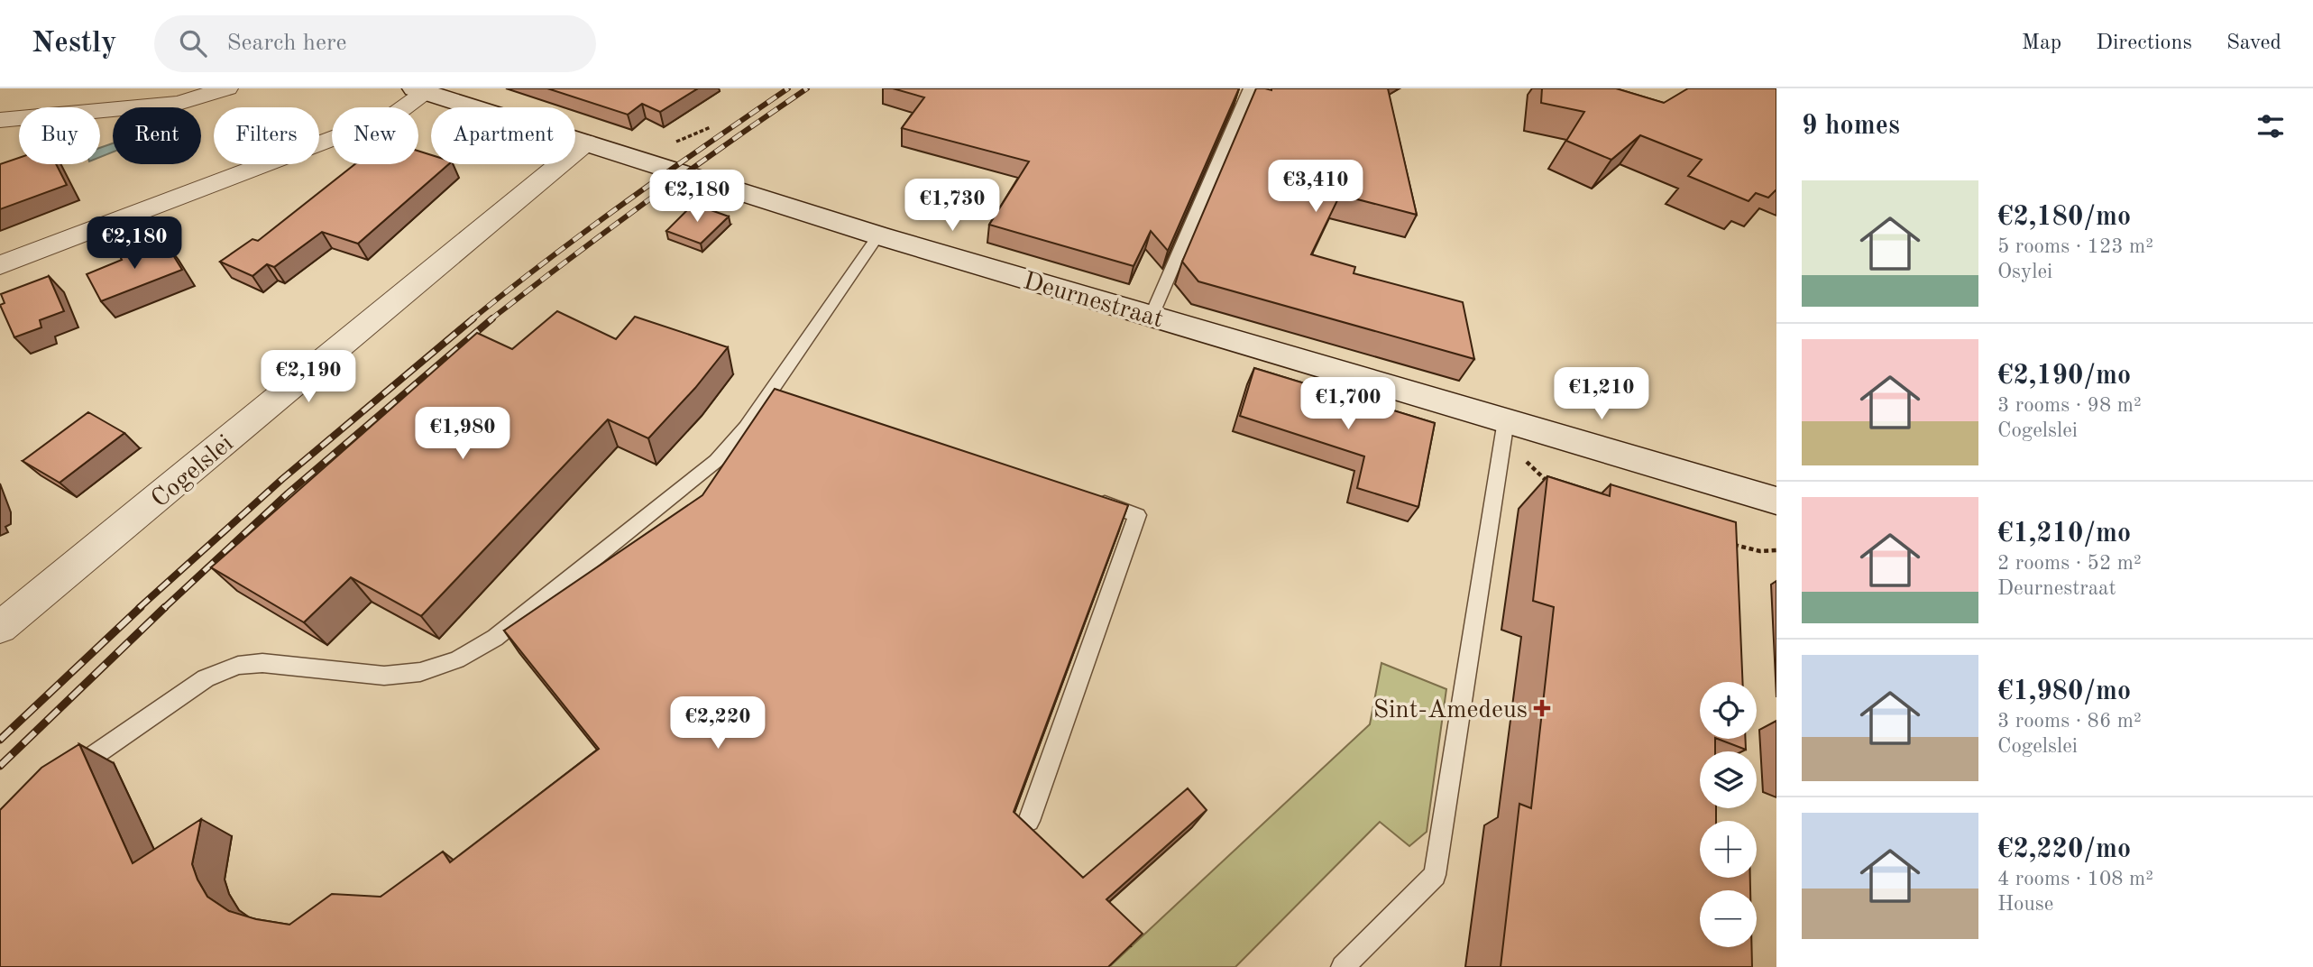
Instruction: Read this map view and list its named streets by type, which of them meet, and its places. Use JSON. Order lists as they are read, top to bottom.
{
  "streets": {
    "street": ["Deurnestraat", "Cogelslei"]
  },
  "crossings": [
    ["Deurnestraat", "Cogelslei"]
  ],
  "places": {
    "health": ["Sint-Amedeus"]
  },
  "page": {
    "header": "Nestly",
    "search": "Search here",
    "nav": ["Map", "Directions", "Saved"],
    "heading": "9 homes",
    "chip": [
      "Buy",
      "Rent",
      "Filters",
      "New",
      "Apartment"
    ],
    "price": [
      "€3,410",
      "€2,180",
      "€1,730",
      "€2,180",
      "€2,190",
      "€1,210",
      "€1,700",
      "€1,980",
      "€2,220"
    ],
    "list": [
      {
        "name": "€2,180/mo",
        "note": "5 rooms · 123 m² · Osylei"
      },
      {
        "name": "€2,190/mo",
        "note": "3 rooms · 98 m² · Cogelslei"
      },
      {
        "name": "€1,210/mo",
        "note": "2 rooms · 52 m² · Deurnestraat"
      },
      {
        "name": "€1,980/mo",
        "note": "3 rooms · 86 m² · Cogelslei"
      },
      {
        "name": "€2,220/mo",
        "note": "4 rooms · 108 m² · House"
      }
    ],
    "map_buttons": ["+", "−"]
  }
}
